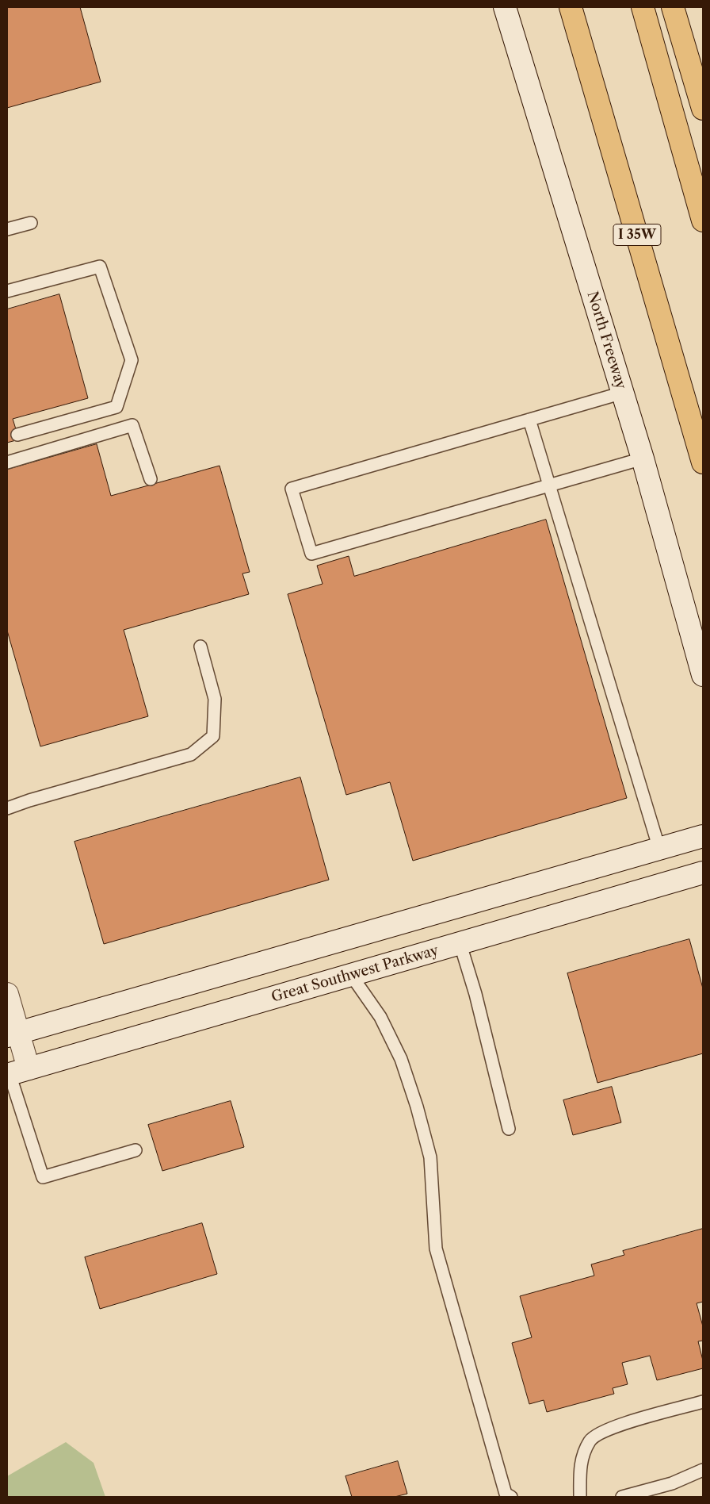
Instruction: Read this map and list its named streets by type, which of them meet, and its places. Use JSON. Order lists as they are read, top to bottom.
{
  "streets": {
    "highway": ["I 35W"],
    "street": ["North Freeway", "Great Southwest Parkway"]
  }
}
